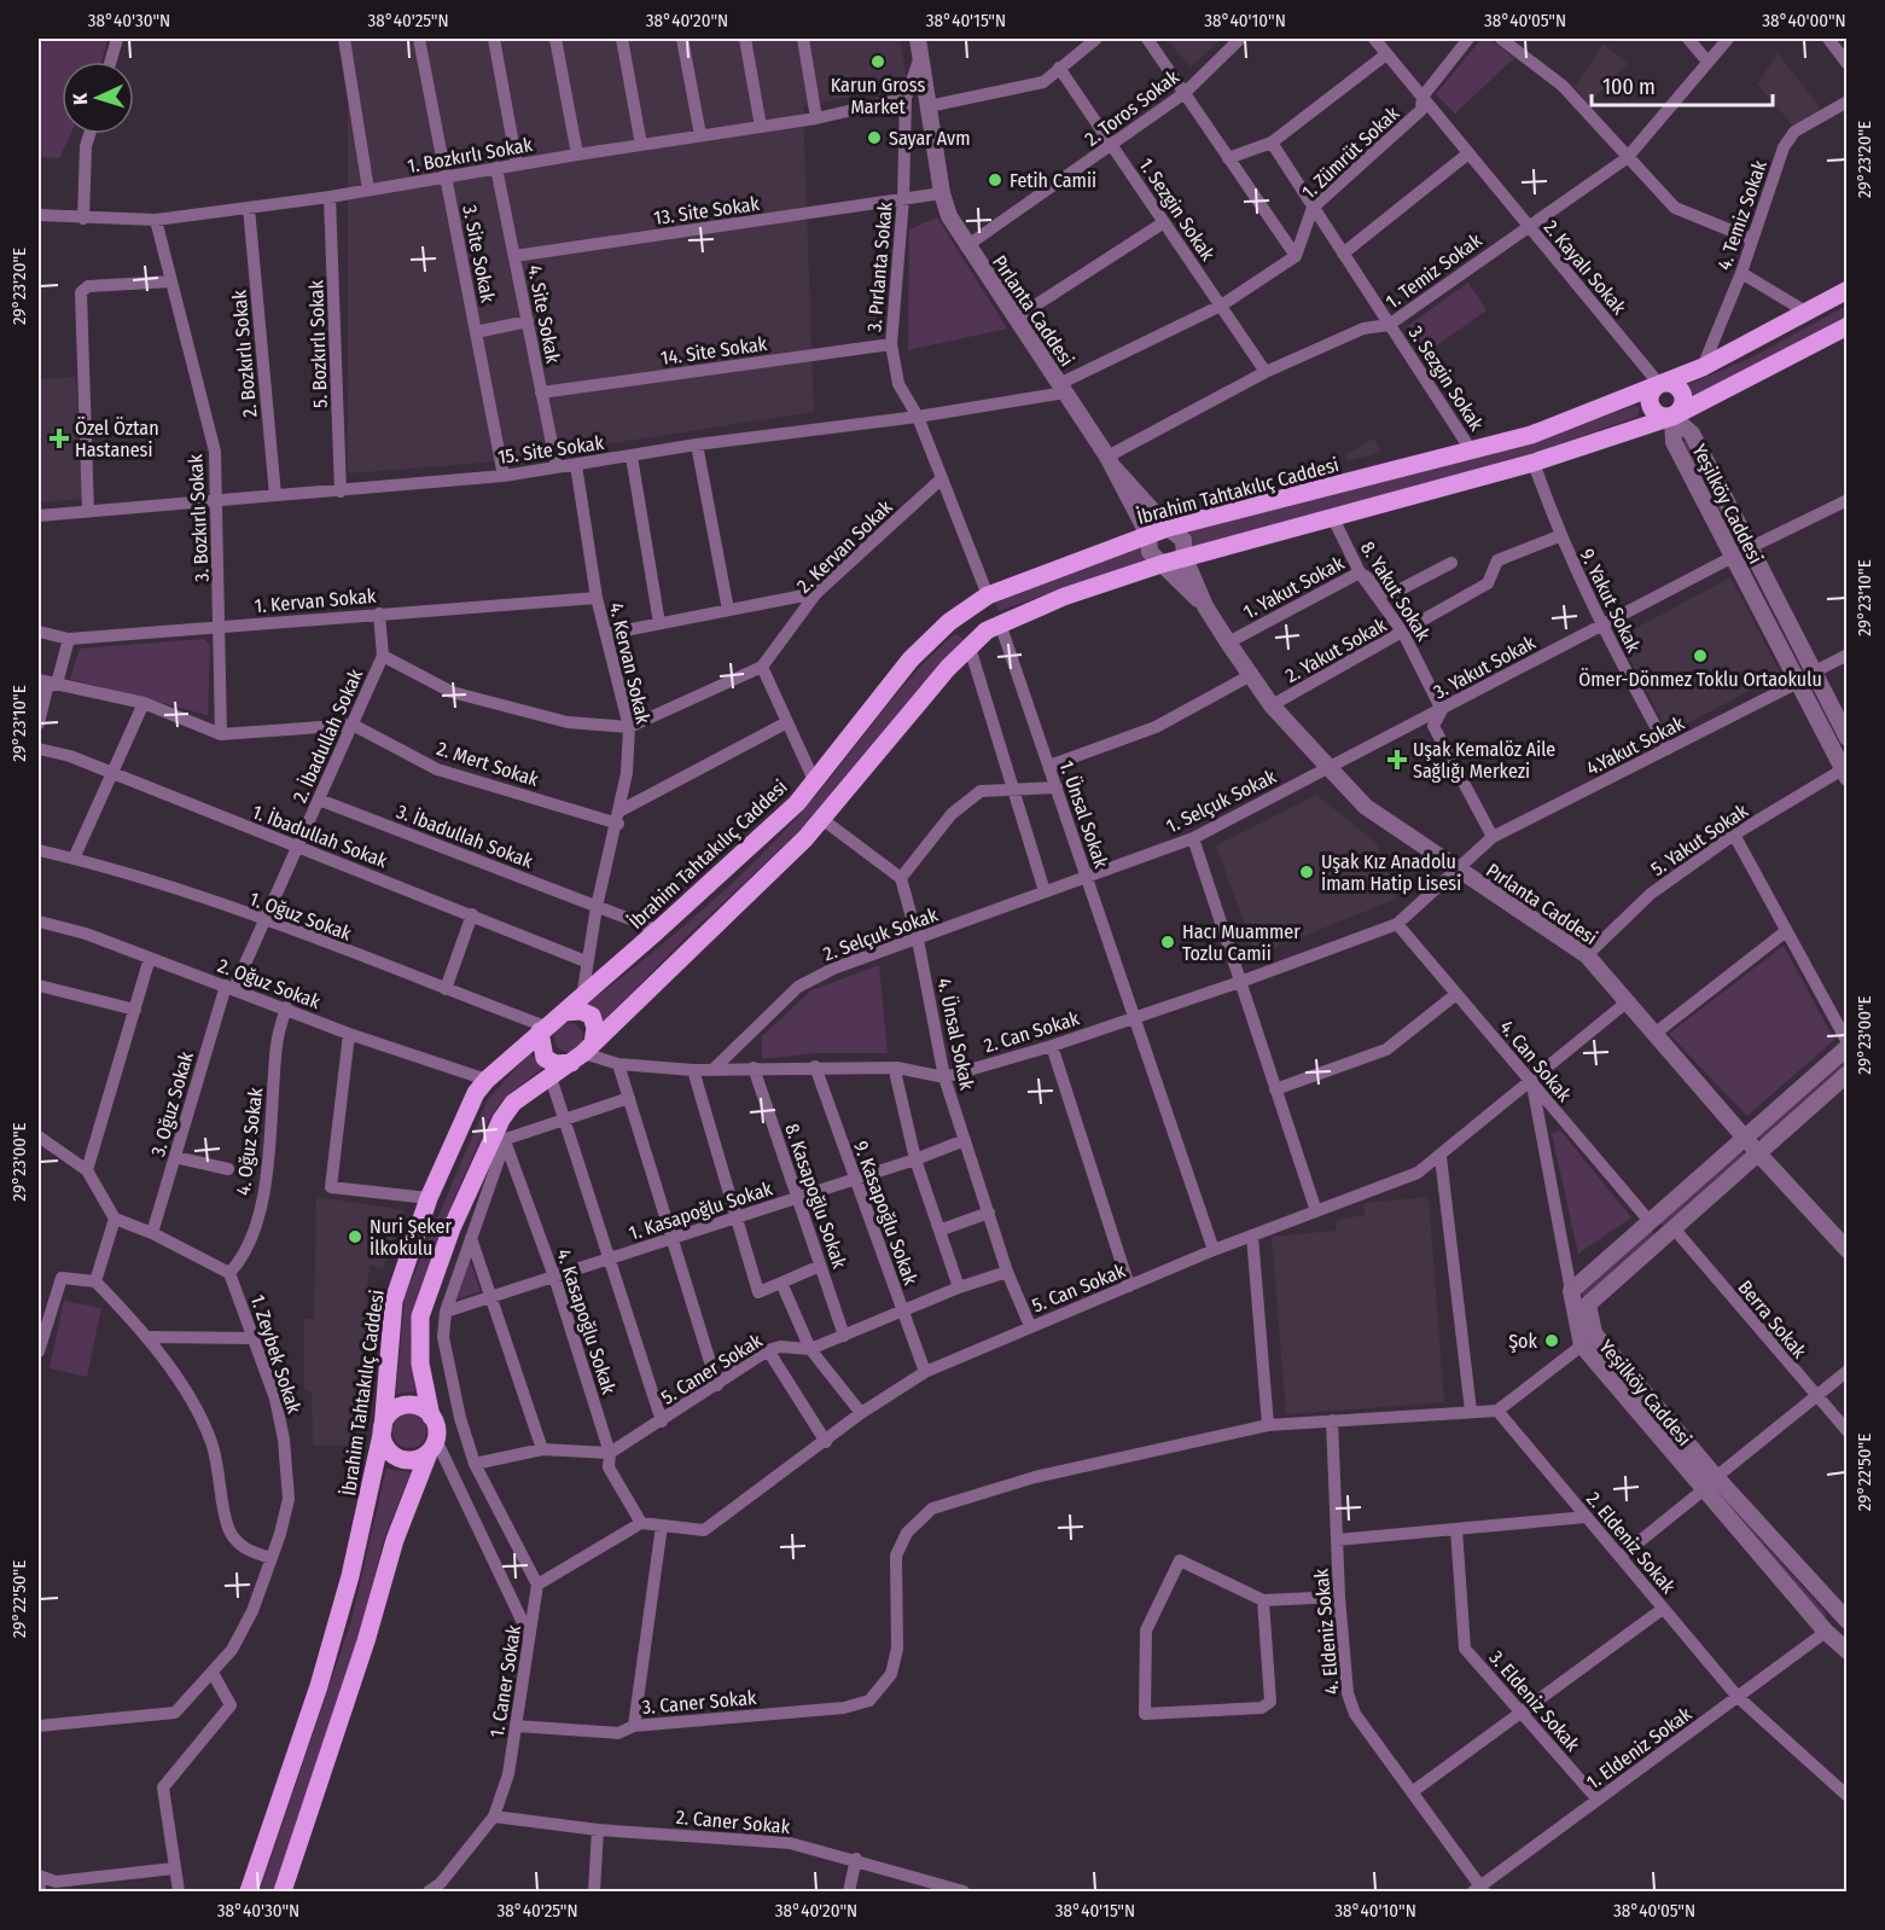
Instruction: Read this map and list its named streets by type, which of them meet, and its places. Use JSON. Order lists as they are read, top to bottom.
{
  "streets": {
    "main road": ["İbrahim Tahtakılıç Caddesi"],
    "street": [
      "2. Toros Sokak",
      "1. Zümrüt Sokak",
      "1. Bozkırlı Sokak",
      "1. Sezgin Sokak",
      "13. Site Sokak",
      "4. Temiz Sokak",
      "3. Site Sokak",
      "3. Pırlanta Sokak",
      "2. Kayalı Sokak",
      "1. Temiz Sokak",
      "Pırlanta Caddesi",
      "4. Site Sokak",
      "5. Bozkırlı Sokak",
      "14. Site Sokak",
      "2. Bozkırlı Sokak",
      "3. Sezgin Sokak",
      "15. Site Sokak",
      "Yeşilköy Caddesi",
      "3. Bozkırlı Sokak",
      "2. Kervan Sokak",
      "1. Yakut Sokak",
      "8. Yakut Sokak",
      "1. Kervan Sokak",
      "9. Yakut Sokak",
      "2. Yakut Sokak",
      "4. Kervan Sokak",
      "3. Yakut Sokak",
      "2. İbadullah Sokak",
      "4.Yakut Sokak",
      "2. Mert Sokak",
      "1. Selçuk Sokak",
      "1. Ünsal Sokak",
      "1. İbadullah Sokak",
      "3. İbadullah Sokak",
      "5. Yakut Sokak",
      "1. Oğuz Sokak",
      "2. Selçuk Sokak",
      "2. Oğuz Sokak",
      "2. Can Sokak",
      "4. Ünsal Sokak",
      "4. Can Sokak",
      "3. Oğuz Sokak",
      "4. Oğuz Sokak",
      "8. Kasapoğlu Sokak",
      "1. Kasapoğlu Sokak",
      "9. Kasapoğlu Sokak",
      "5. Can Sokak",
      "Berra Sokak",
      "4. Kasapoğlu Sokak",
      "1. Zeybek Sokak",
      "5. Caner Sokak",
      "2. Eldeniz Sokak",
      "4. Eldeniz Sokak",
      "1. Caner Sokak",
      "3. Eldeniz Sokak",
      "3. Caner Sokak",
      "1. Eldeniz Sokak",
      "2. Caner Sokak"
    ]
  },
  "crossings": [
    ["2. Toros Sokak", "1. Sezgin Sokak"],
    ["2. Toros Sokak", "Pırlanta Caddesi"],
    ["1. Zümrüt Sokak", "2. Kayalı Sokak"],
    ["1. Zümrüt Sokak", "3. Sezgin Sokak"],
    ["1. Bozkırlı Sokak", "3. Site Sokak"],
    ["1. Bozkırlı Sokak", "3. Pırlanta Sokak"],
    ["1. Bozkırlı Sokak", "4. Site Sokak"],
    ["1. Bozkırlı Sokak", "5. Bozkırlı Sokak"],
    ["1. Bozkırlı Sokak", "2. Bozkırlı Sokak"],
    ["1. Bozkırlı Sokak", "3. Bozkırlı Sokak"],
    ["1. Sezgin Sokak", "1. Temiz Sokak"],
    ["13. Site Sokak", "3. Pırlanta Sokak"],
    ["13. Site Sokak", "Pırlanta Caddesi"],
    ["13. Site Sokak", "4. Site Sokak"],
    ["4. Temiz Sokak", "İbrahim Tahtakılıç Caddesi"],
    ["3. Site Sokak", "15. Site Sokak"],
    ["3. Pırlanta Sokak", "Pırlanta Caddesi"],
    ["3. Pırlanta Sokak", "14. Site Sokak"],
    ["3. Pırlanta Sokak", "15. Site Sokak"],
    ["3. Pırlanta Sokak", "İbrahim Tahtakılıç Caddesi"],
    ["3. Pırlanta Sokak", "2. Kervan Sokak"],
    ["2. Kayalı Sokak", "1. Temiz Sokak"],
    ["2. Kayalı Sokak", "İbrahim Tahtakılıç Caddesi"],
    ["1. Temiz Sokak", "Pırlanta Caddesi"],
    ["1. Temiz Sokak", "3. Sezgin Sokak"],
    ["Pırlanta Caddesi", "15. Site Sokak"],
    ["Pırlanta Caddesi", "İbrahim Tahtakılıç Caddesi"],
    ["Pırlanta Caddesi", "1. Yakut Sokak"],
    ["Pırlanta Caddesi", "2. Yakut Sokak"],
    ["Pırlanta Caddesi", "3. Yakut Sokak"],
    ["Pırlanta Caddesi", "4.Yakut Sokak"],
    ["Pırlanta Caddesi", "1. Selçuk Sokak"],
    ["Pırlanta Caddesi", "5. Yakut Sokak"],
    ["Pırlanta Caddesi", "2. Can Sokak"],
    ["Pırlanta Caddesi", "5. Can Sokak"],
    ["4. Site Sokak", "14. Site Sokak"],
    ["4. Site Sokak", "15. Site Sokak"],
    ["5. Bozkırlı Sokak", "15. Site Sokak"],
    ["2. Bozkırlı Sokak", "15. Site Sokak"],
    ["3. Sezgin Sokak", "İbrahim Tahtakılıç Caddesi"],
    ["15. Site Sokak", "3. Bozkırlı Sokak"],
    ["15. Site Sokak", "4. Kervan Sokak"],
    ["İbrahim Tahtakılıç Caddesi", "4. Kervan Sokak"],
    ["İbrahim Tahtakılıç Caddesi", "3. İbadullah Sokak"],
    ["İbrahim Tahtakılıç Caddesi", "1. Oğuz Sokak"],
    ["İbrahim Tahtakılıç Caddesi", "2. Oğuz Sokak"],
    ["İbrahim Tahtakılıç Caddesi", "2. Can Sokak"],
    ["Yeşilköy Caddesi", "3. Yakut Sokak"],
    ["Yeşilköy Caddesi", "4.Yakut Sokak"],
    ["Yeşilköy Caddesi", "5. Yakut Sokak"],
    ["Yeşilköy Caddesi", "1. Eldeniz Sokak"],
    ["3. Bozkırlı Sokak", "1. Kervan Sokak"],
    ["2. Kervan Sokak", "4. Kervan Sokak"],
    ["1. Yakut Sokak", "8. Yakut Sokak"],
    ["8. Yakut Sokak", "2. Yakut Sokak"],
    ["8. Yakut Sokak", "3. Yakut Sokak"],
    ["8. Yakut Sokak", "4.Yakut Sokak"],
    ["1. Kervan Sokak", "4. Kervan Sokak"],
    ["1. Kervan Sokak", "2. İbadullah Sokak"],
    ["9. Yakut Sokak", "2. Yakut Sokak"],
    ["9. Yakut Sokak", "3. Yakut Sokak"],
    ["9. Yakut Sokak", "4.Yakut Sokak"],
    ["4. Kervan Sokak", "2. Mert Sokak"],
    ["4. Kervan Sokak", "1. İbadullah Sokak"],
    ["4. Kervan Sokak", "3. İbadullah Sokak"],
    ["3. Yakut Sokak", "1. Selçuk Sokak"],
    ["2. İbadullah Sokak", "2. Mert Sokak"],
    ["2. İbadullah Sokak", "1. İbadullah Sokak"],
    ["2. İbadullah Sokak", "3. İbadullah Sokak"],
    ["2. İbadullah Sokak", "1. Oğuz Sokak"],
    ["2. İbadullah Sokak", "2. Oğuz Sokak"],
    ["2. İbadullah Sokak", "3. Oğuz Sokak"],
    ["4.Yakut Sokak", "2. Can Sokak"],
    ["1. Selçuk Sokak", "1. Ünsal Sokak"],
    ["1. Selçuk Sokak", "2. Selçuk Sokak"],
    ["1. Ünsal Sokak", "2. Selçuk Sokak"],
    ["1. Ünsal Sokak", "2. Can Sokak"],
    ["1. Ünsal Sokak", "5. Can Sokak"],
    ["1. Oğuz Sokak", "2. Can Sokak"],
    ["2. Selçuk Sokak", "2. Can Sokak"],
    ["2. Selçuk Sokak", "4. Ünsal Sokak"],
    ["2. Oğuz Sokak", "3. Oğuz Sokak"],
    ["2. Oğuz Sokak", "4. Oğuz Sokak"],
    ["2. Can Sokak", "4. Ünsal Sokak"],
    ["2. Can Sokak", "4. Can Sokak"],
    ["2. Can Sokak", "8. Kasapoğlu Sokak"],
    ["2. Can Sokak", "9. Kasapoğlu Sokak"],
    ["4. Ünsal Sokak", "1. Kasapoğlu Sokak"],
    ["4. Ünsal Sokak", "5. Can Sokak"],
    ["4. Ünsal Sokak", "5. Caner Sokak"],
    ["4. Can Sokak", "5. Can Sokak"],
    ["4. Oğuz Sokak", "1. Zeybek Sokak"],
    ["8. Kasapoğlu Sokak", "1. Kasapoğlu Sokak"],
    ["8. Kasapoğlu Sokak", "5. Caner Sokak"],
    ["1. Kasapoğlu Sokak", "9. Kasapoğlu Sokak"],
    ["1. Kasapoğlu Sokak", "4. Kasapoğlu Sokak"],
    ["9. Kasapoğlu Sokak", "5. Can Sokak"],
    ["9. Kasapoğlu Sokak", "5. Caner Sokak"],
    ["5. Can Sokak", "4. Kasapoğlu Sokak"],
    ["4. Kasapoğlu Sokak", "5. Caner Sokak"],
    ["2. Eldeniz Sokak", "1. Eldeniz Sokak"],
    ["4. Eldeniz Sokak", "1. Eldeniz Sokak"],
    ["1. Caner Sokak", "3. Caner Sokak"],
    ["1. Caner Sokak", "2. Caner Sokak"],
    ["3. Eldeniz Sokak", "1. Eldeniz Sokak"]
  ],
  "places": {
    "other": [
      "Karun Gross Market",
      "Sayar Avm",
      "Fetih Camii",
      "Ömer-Dönmez Toklu Ortaokulu",
      "Uşak Kız Anadolu İmam Hatip Lisesi",
      "Hacı Muammer Tozlu Camii",
      "Nuri Şeker İlkokulu",
      "Şok"
    ],
    "health": ["Özel Öztan Hastanesi", "Uşak Kemalöz Aile Sağlığı Merkezi"]
  },
  "scale_bar": "100 m",
  "north": "left",
  "coordinates": [
    "38°40'30\"N",
    "38°40'25\"N",
    "38°40'20\"N",
    "38°40'15\"N",
    "38°40'10\"N",
    "38°40'05\"N",
    "38°40'00\"N",
    "29°23'20\"E",
    "29°23'10\"E",
    "29°23'00\"E",
    "29°22'50\"E"
  ]
}
